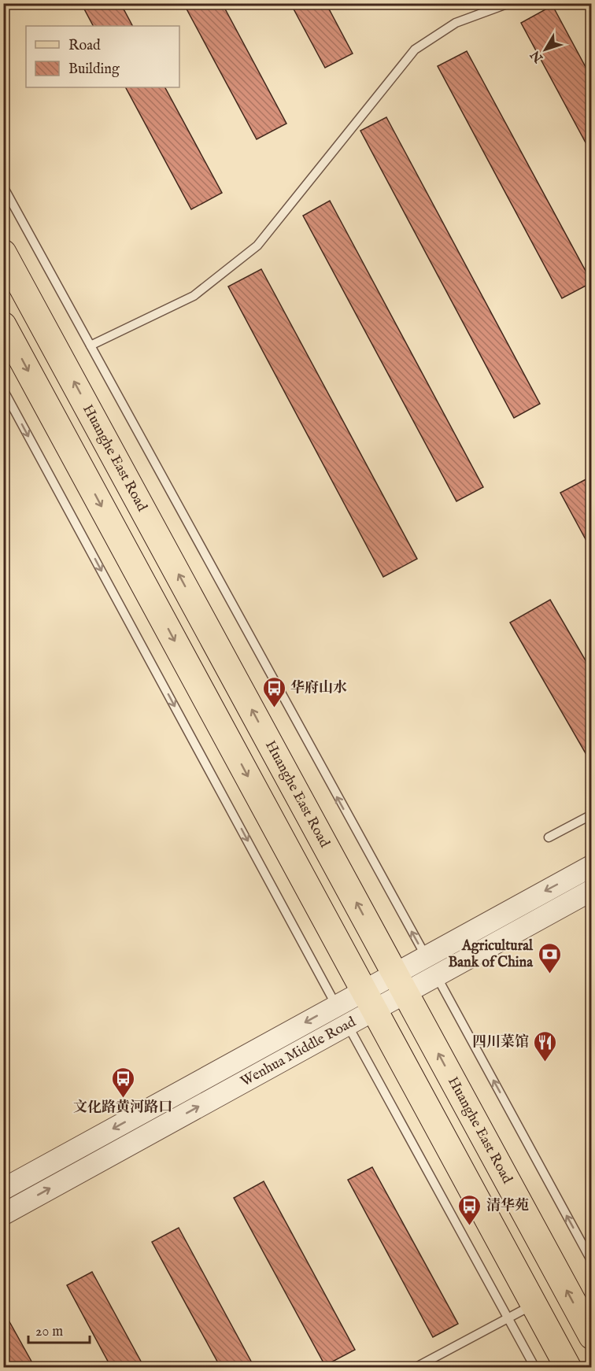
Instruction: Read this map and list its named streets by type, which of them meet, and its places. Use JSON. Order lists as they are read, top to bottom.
{
  "streets": {
    "main road": ["Huanghe East Road"],
    "street": ["Wenhua Middle Road"]
  },
  "crossings": [
    ["Huanghe East Road", "Wenhua Middle Road"]
  ],
  "places": {
    "bus stop": ["华府山水", "文化路黄河路口", "清华苑"],
    "bank": ["Agricultural Bank of China"],
    "restaurant": ["四川菜馆"]
  },
  "legend": ["Road", "Building"],
  "scale_bar": "20 m",
  "north": "bottom left"
}
